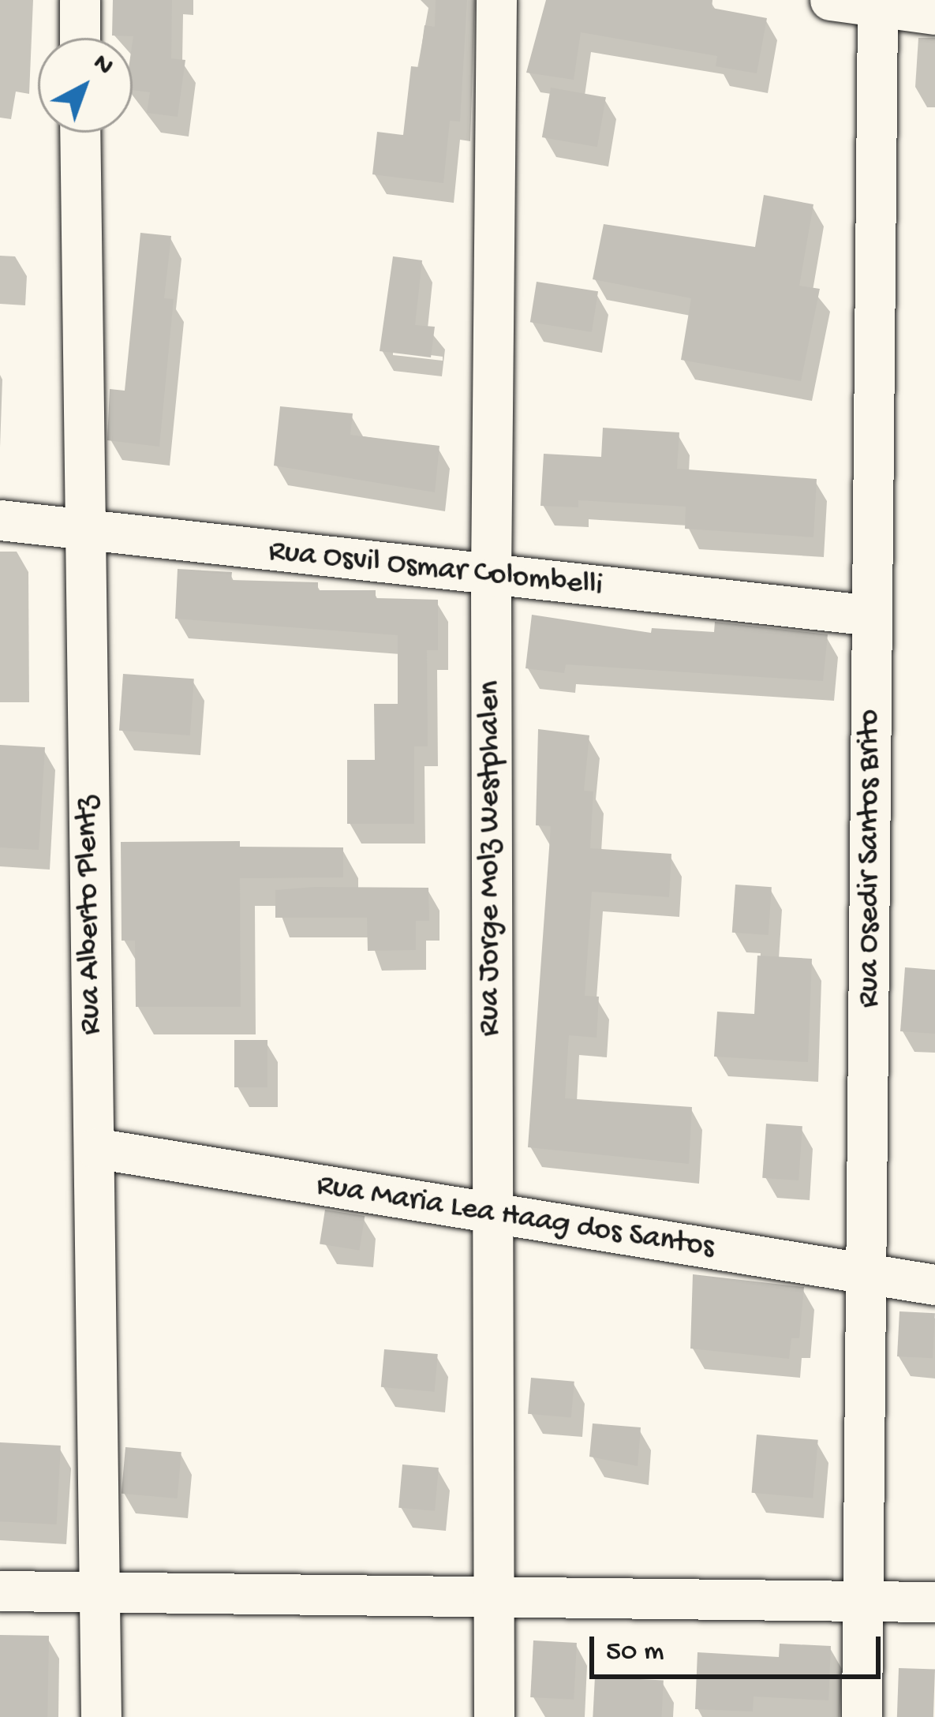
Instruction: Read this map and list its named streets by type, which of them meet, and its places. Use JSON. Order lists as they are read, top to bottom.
{
  "streets": {
    "street": [
      "Rua Osvil Osmar Colombelli",
      "Rua Jorge Molz Westphalen",
      "Rua Osedir Santos Brito",
      "Rua Alberto Plentz",
      "Rua Maria Lea Haag dos Santos"
    ]
  },
  "crossings": [
    ["Rua Osvil Osmar Colombelli", "Rua Jorge Molz Westphalen"],
    ["Rua Osvil Osmar Colombelli", "Rua Osedir Santos Brito"],
    ["Rua Osvil Osmar Colombelli", "Rua Alberto Plentz"],
    ["Rua Jorge Molz Westphalen", "Rua Maria Lea Haag dos Santos"],
    ["Rua Osedir Santos Brito", "Rua Maria Lea Haag dos Santos"],
    ["Rua Alberto Plentz", "Rua Maria Lea Haag dos Santos"]
  ],
  "scale_bar": "50 m",
  "north": "top right"
}
